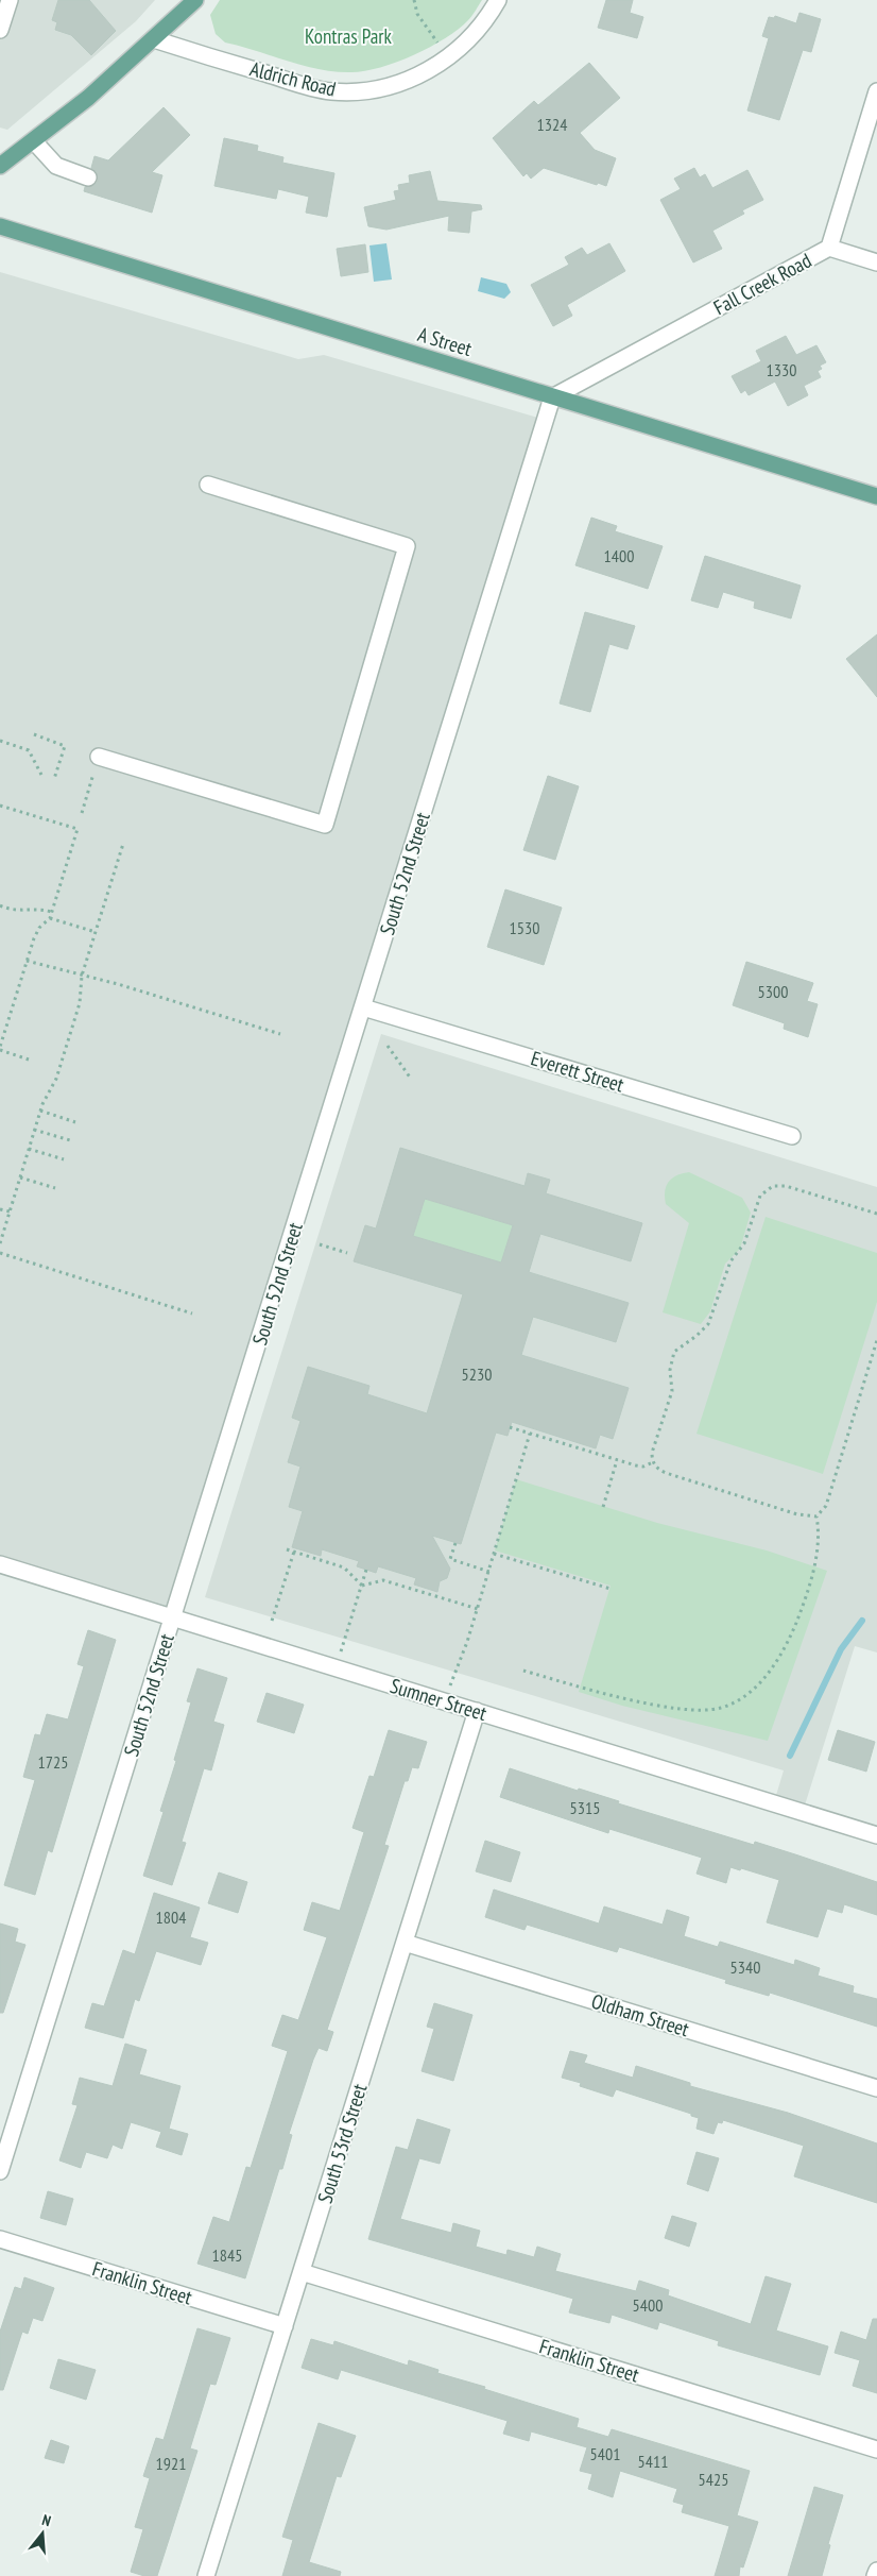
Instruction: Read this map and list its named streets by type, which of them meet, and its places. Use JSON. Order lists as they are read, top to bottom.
{
  "streets": {
    "main road": ["A Street"],
    "street": [
      "Aldrich Road",
      "Fall Creek Road",
      "South 52nd Street",
      "Everett Street",
      "Sumner Street",
      "Oldham Street",
      "South 53rd Street",
      "Franklin Street"
    ]
  },
  "crossings": [
    ["Fall Creek Road", "A Street"],
    ["Fall Creek Road", "South 52nd Street"],
    ["A Street", "South 52nd Street"],
    ["South 52nd Street", "Everett Street"],
    ["South 52nd Street", "Sumner Street"],
    ["Sumner Street", "South 53rd Street"],
    ["Oldham Street", "South 53rd Street"],
    ["South 53rd Street", "Franklin Street"]
  ],
  "parks": ["Kontras Park"],
  "house_numbers": [
    "1324",
    "1330",
    "1400",
    "1530",
    "5300",
    "5230",
    "1725",
    "5315",
    "1804",
    "5340",
    "1845",
    "5400",
    "5401",
    "5411",
    "1921",
    "5425"
  ],
  "north": "top"
}
